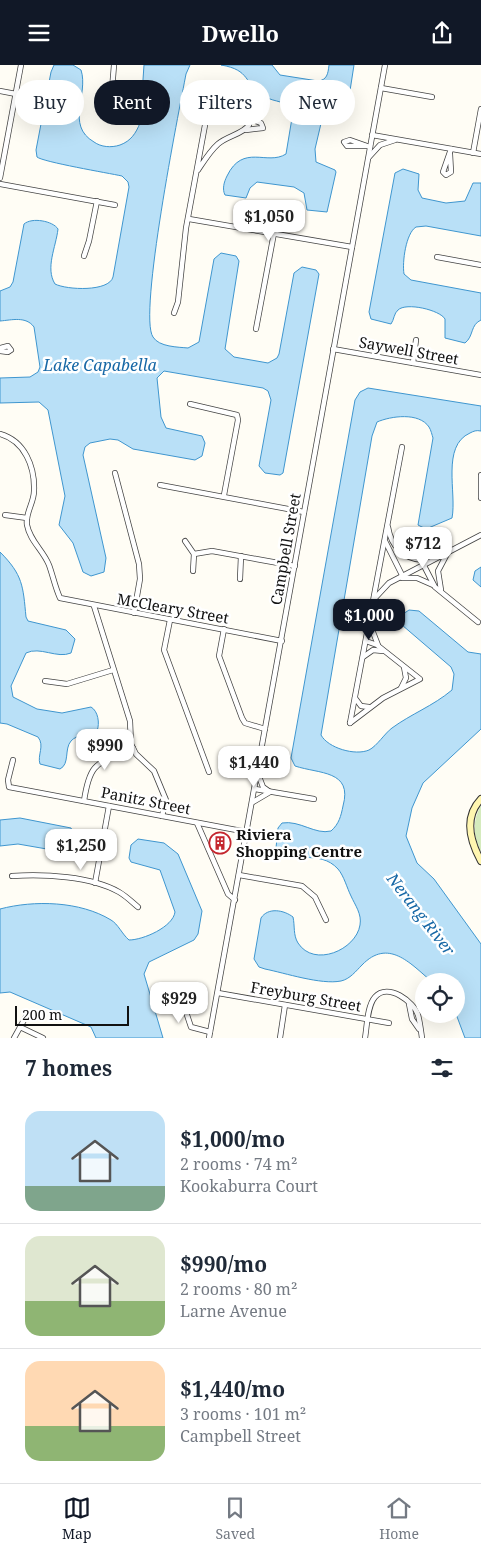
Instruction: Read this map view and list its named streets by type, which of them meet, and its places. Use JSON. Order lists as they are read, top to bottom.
{
  "streets": {
    "street": [
      "Saywell Street",
      "Campbell Street",
      "McCleary Street",
      "Panitz Street",
      "Freyburg Street"
    ]
  },
  "crossings": [
    ["Saywell Street", "Campbell Street"],
    ["Campbell Street", "McCleary Street"],
    ["Campbell Street", "Panitz Street"],
    ["Campbell Street", "Freyburg Street"]
  ],
  "water": ["Lake Capabella", "Nerang River"],
  "places": {
    "building": ["Riviera Shopping Centre"]
  },
  "scale_bar": "200 m",
  "page": {
    "header": "Dwello",
    "chip": [
      "Buy",
      "Rent",
      "Filters",
      "New"
    ],
    "price": [
      "$1,050",
      "$712",
      "$1,000",
      "$990",
      "$1,440",
      "$1,250",
      "$929"
    ],
    "scale": "200 m",
    "heading": "7 homes",
    "list": [
      {
        "name": "$1,000/mo",
        "note": "2 rooms · 74 m² · Kookaburra Court"
      },
      {
        "name": "$990/mo",
        "note": "2 rooms · 80 m² · Larne Avenue"
      },
      {
        "name": "$1,440/mo",
        "note": "3 rooms · 101 m² · Campbell Street"
      }
    ],
    "tabs": ["Map", "Saved", "Home"]
  }
}
